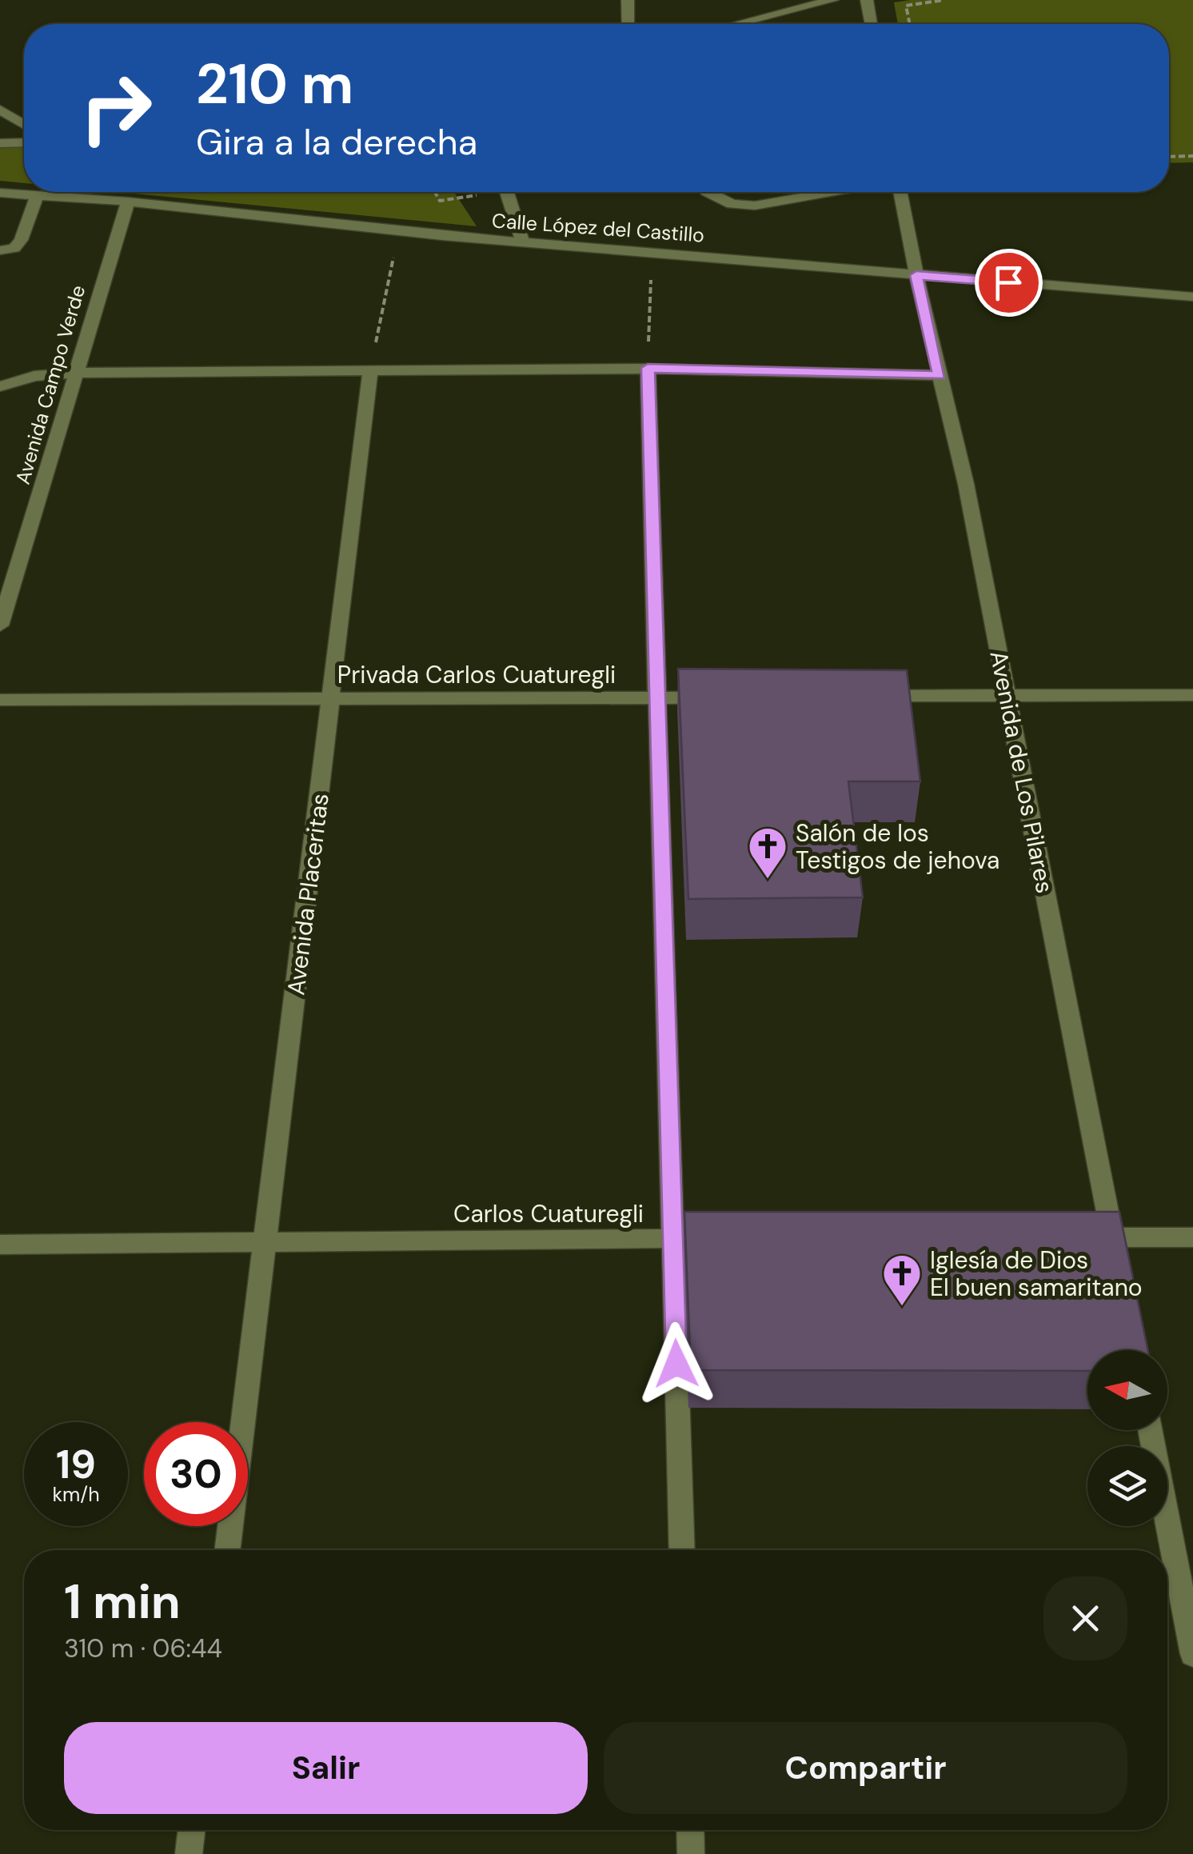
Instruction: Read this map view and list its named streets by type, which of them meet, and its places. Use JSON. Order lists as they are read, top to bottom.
{
  "streets": {
    "street": [
      "Calle López del Castillo",
      "Avenida Campo Verde",
      "Privada Carlos Cuaturegli",
      "Avenida de Los Pilares",
      "Avenida Placeritas",
      "Carlos Cuaturegli"
    ]
  },
  "crossings": [
    ["Calle López del Castillo", "Avenida Campo Verde"],
    ["Calle López del Castillo", "Avenida de Los Pilares"],
    ["Privada Carlos Cuaturegli", "Avenida Placeritas"],
    ["Avenida Placeritas", "Carlos Cuaturegli"]
  ],
  "places": {
    "church": ["Salón de los Testigos de jehova", "Iglesía de Dios El buen samaritano"]
  },
  "north": "left",
  "page": {
    "turn": ["210 m", "Gira a la derecha"],
    "speed": "19 km/h",
    "limit": "30",
    "heading": ["1 min", "310 m · 06:44"],
    "buttons": ["Salir", "Compartir"]
  }
}
